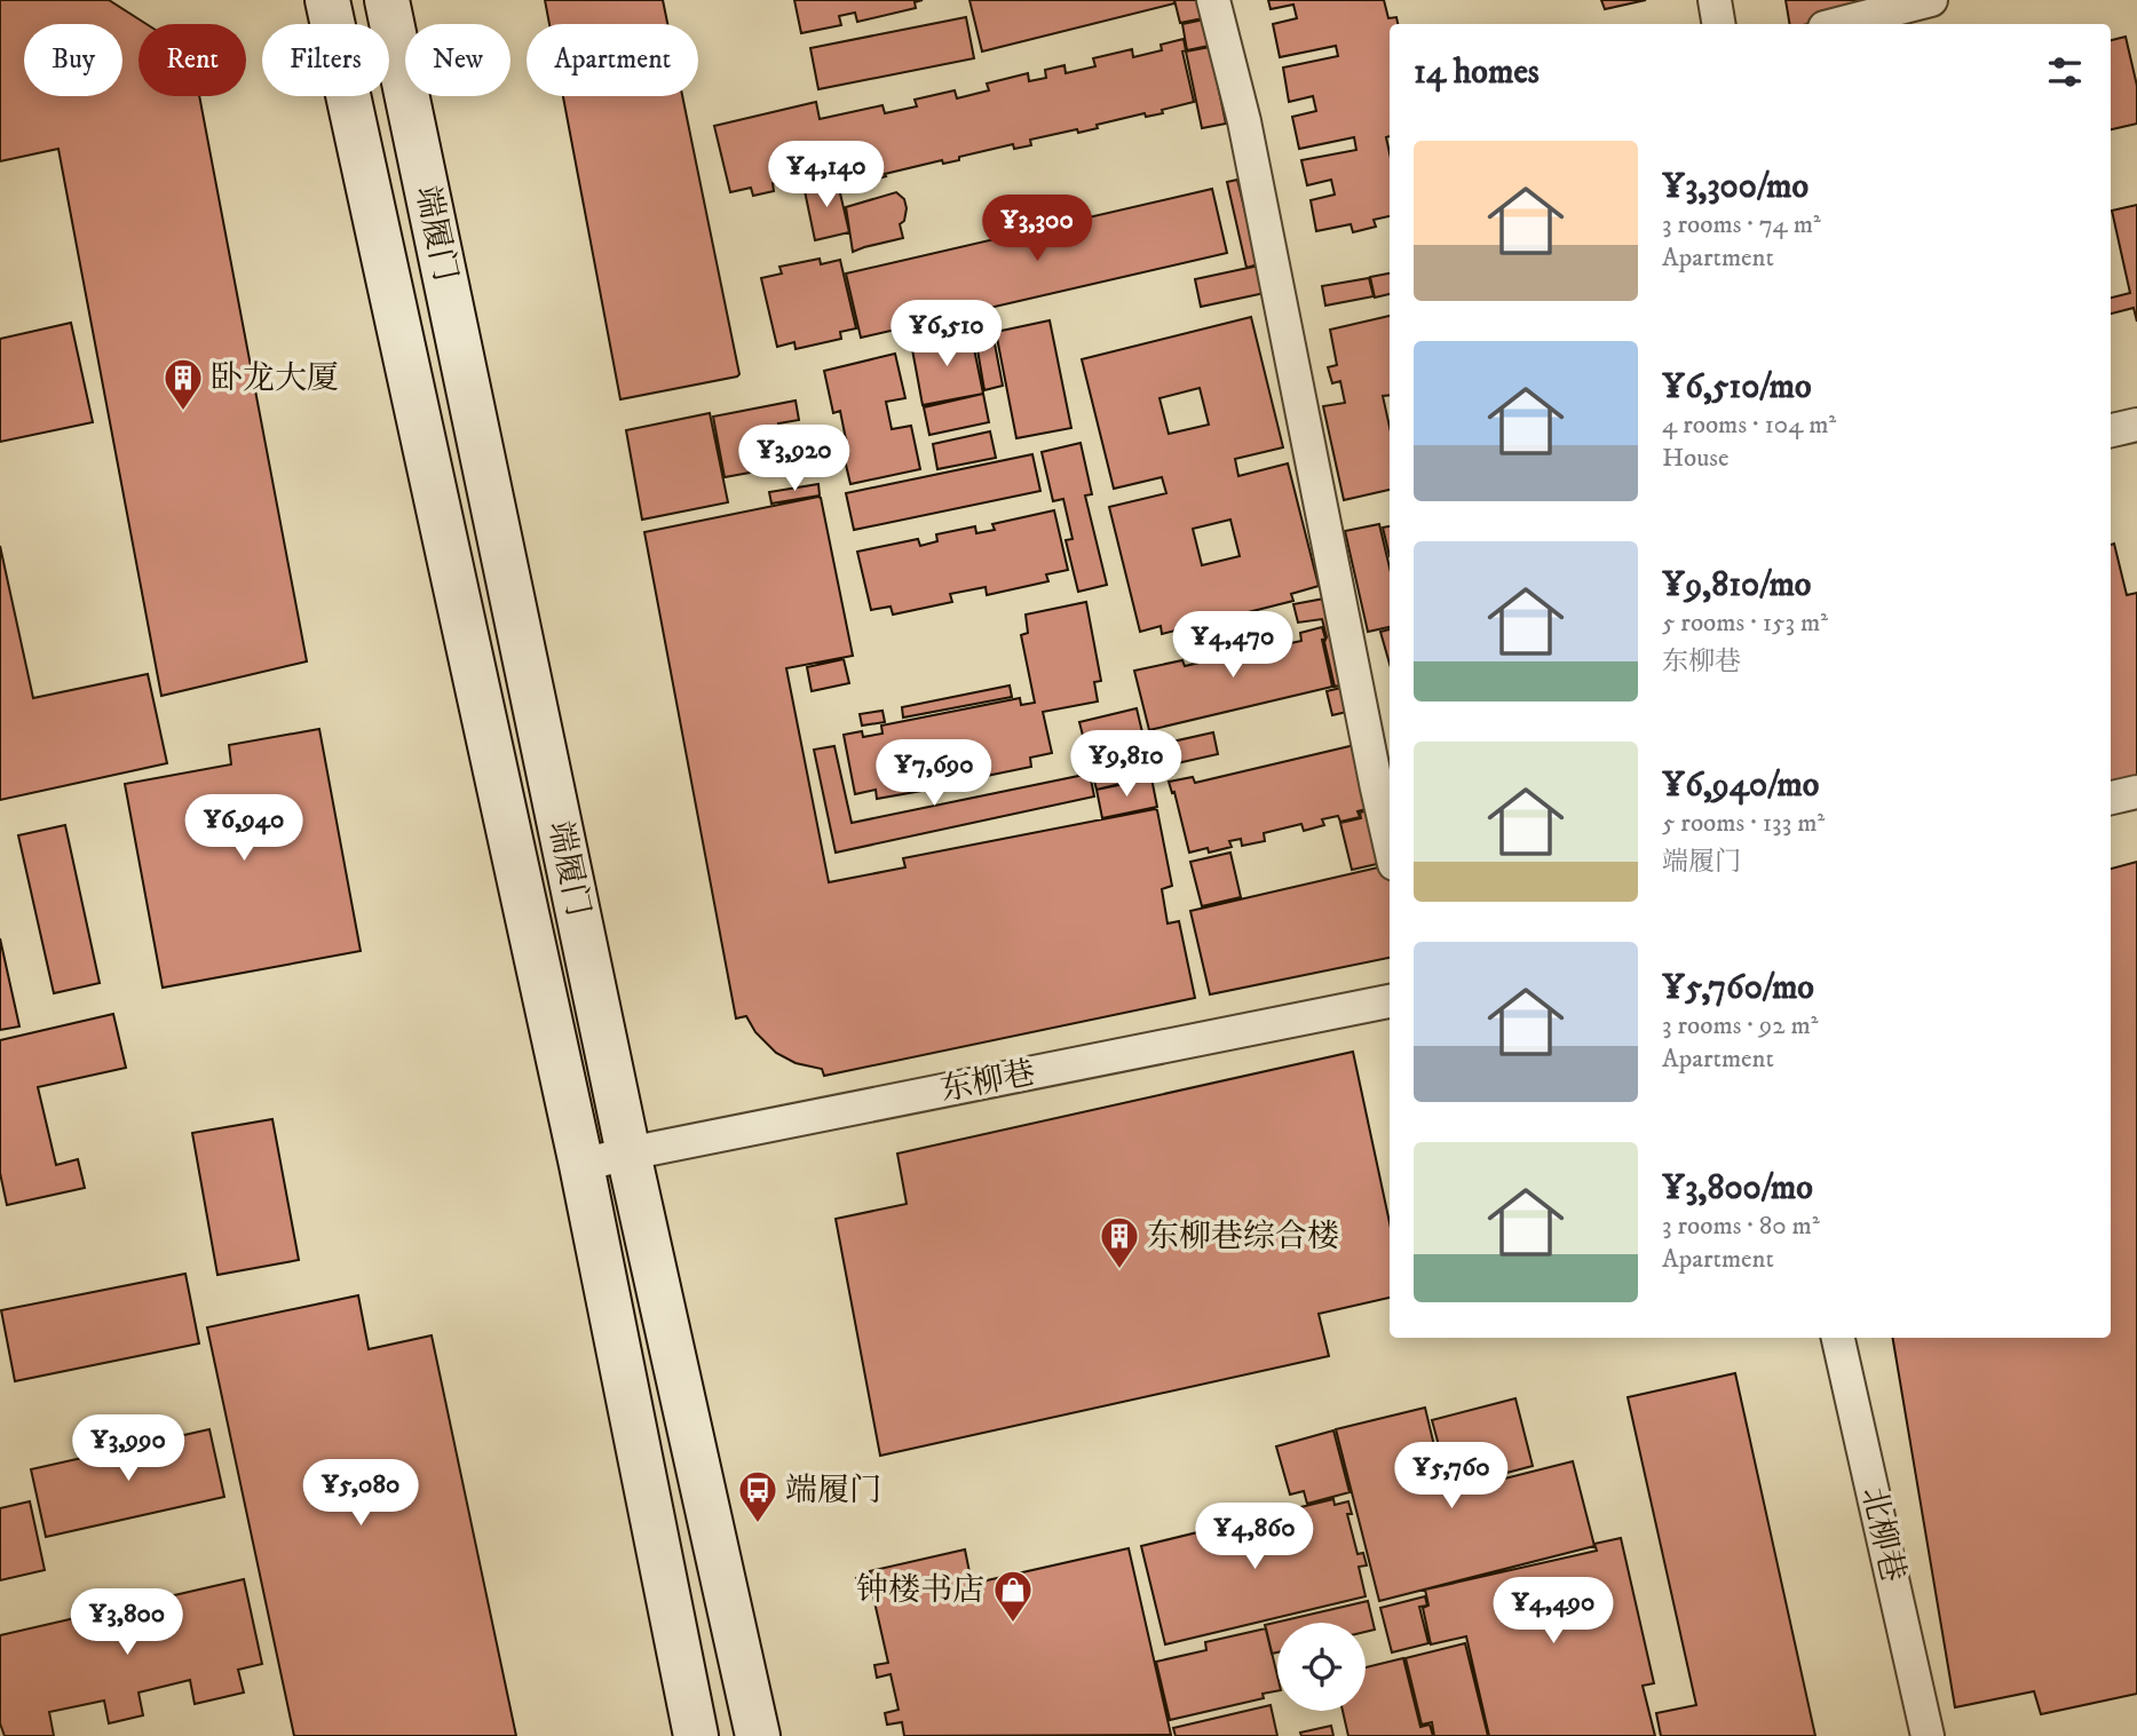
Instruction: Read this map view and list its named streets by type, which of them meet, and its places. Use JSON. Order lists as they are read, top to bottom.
{
  "streets": {
    "main road": ["端履门"],
    "street": ["东柳巷", "北柳巷"]
  },
  "crossings": [
    ["端履门", "东柳巷"]
  ],
  "places": {
    "building": ["卧龙大厦", "东柳巷综合楼"],
    "bus stop": ["端履门"],
    "shop": ["钟楼书店"]
  },
  "page": {
    "chip": [
      "Buy",
      "Rent",
      "Filters",
      "New",
      "Apartment"
    ],
    "heading": "14 homes",
    "list": [
      {
        "name": "¥3,300/mo",
        "note": "3 rooms · 74 m² · Apartment"
      },
      {
        "name": "¥6,510/mo",
        "note": "4 rooms · 104 m² · House"
      },
      {
        "name": "¥9,810/mo",
        "note": "5 rooms · 153 m² · 东柳巷"
      },
      {
        "name": "¥6,940/mo",
        "note": "5 rooms · 133 m² · 端履门"
      },
      {
        "name": "¥5,760/mo",
        "note": "3 rooms · 92 m² · Apartment"
      },
      {
        "name": "¥3,800/mo",
        "note": "3 rooms · 80 m² · Apartment"
      }
    ],
    "price": [
      "¥4,140",
      "¥3,300",
      "¥6,510",
      "¥3,920",
      "¥4,470",
      "¥9,810",
      "¥7,690",
      "¥6,940",
      "¥3,990",
      "¥5,760",
      "¥5,080",
      "¥4,860",
      "¥4,490",
      "¥3,800"
    ]
  }
}
